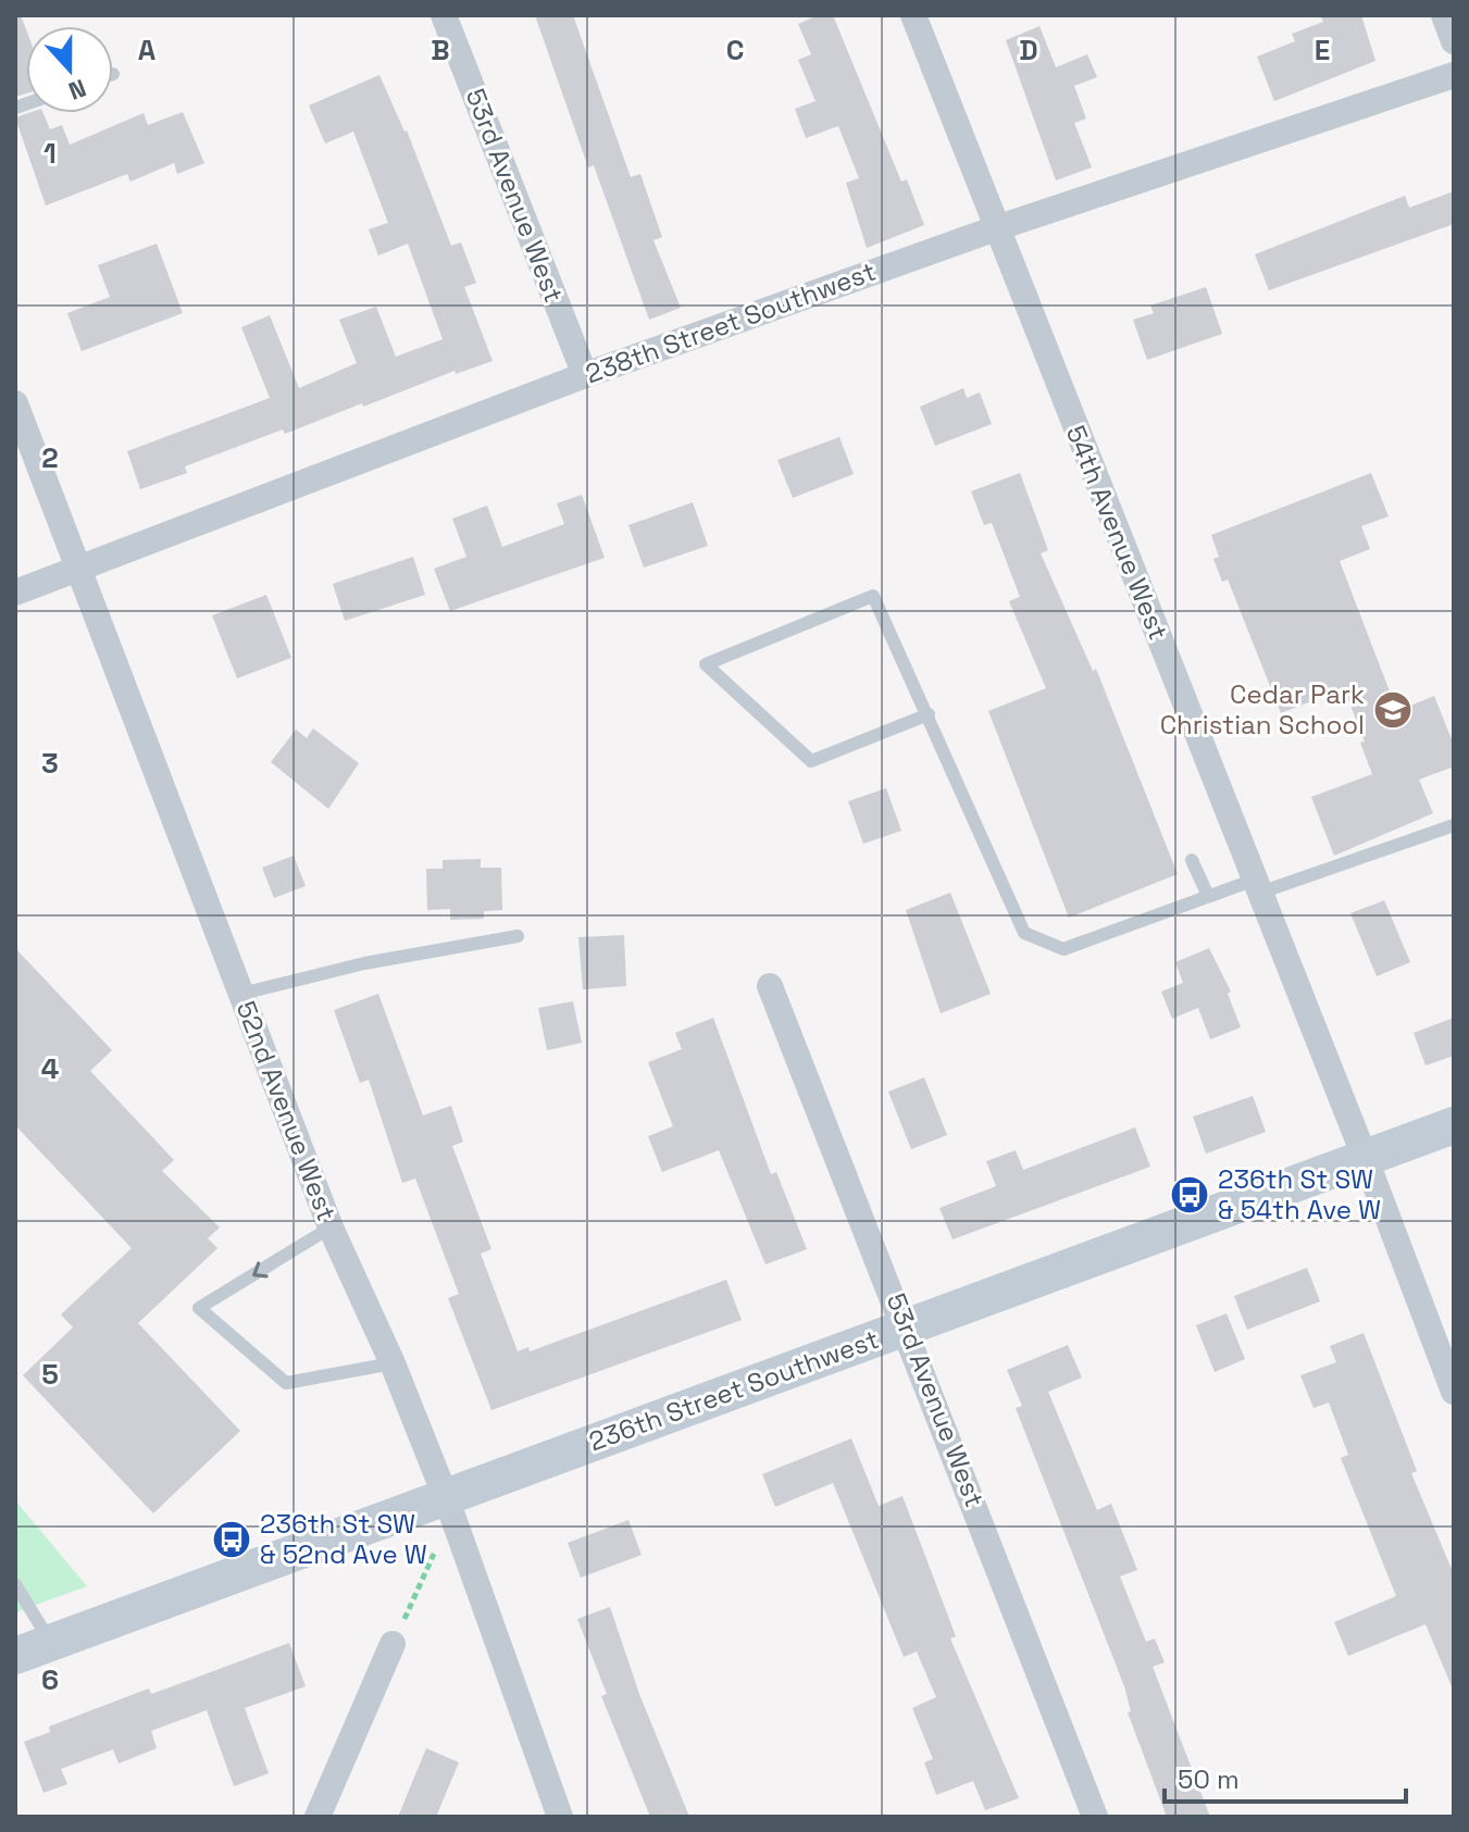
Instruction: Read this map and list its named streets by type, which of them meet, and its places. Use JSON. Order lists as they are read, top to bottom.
{
  "streets": {
    "main road": ["236th Street Southwest"],
    "street": [
      "53rd Avenue West",
      "238th Street Southwest",
      "54th Avenue West",
      "52nd Avenue West"
    ]
  },
  "crossings": [
    ["53rd Avenue West", "238th Street Southwest"],
    ["53rd Avenue West", "236th Street Southwest"],
    ["238th Street Southwest", "54th Avenue West"],
    ["238th Street Southwest", "52nd Avenue West"],
    ["54th Avenue West", "236th Street Southwest"],
    ["52nd Avenue West", "236th Street Southwest"]
  ],
  "places": {
    "school or university": ["Cedar Park Christian School"],
    "bus stop": ["236th St SW & 54th Ave W", "236th St SW & 52nd Ave W"]
  },
  "scale_bar": "50 m",
  "north": "bottom",
  "grid": {
    "columns": [
      "A",
      "B",
      "C",
      "D",
      "E"
    ],
    "rows": [
      "1",
      "2",
      "3",
      "4",
      "5",
      "6"
    ]
  }
}
